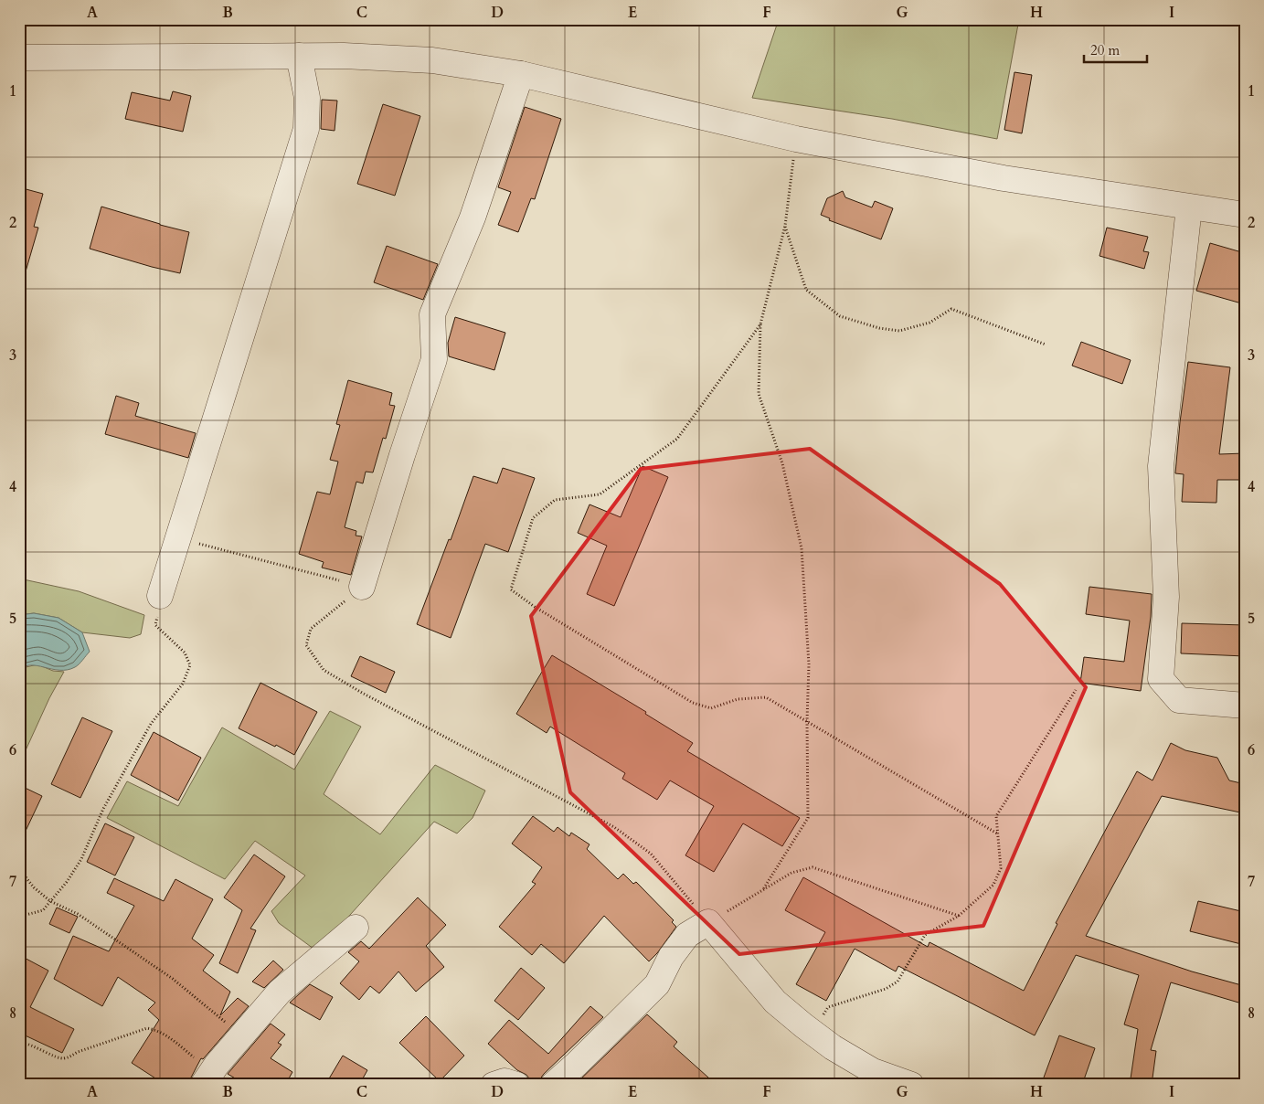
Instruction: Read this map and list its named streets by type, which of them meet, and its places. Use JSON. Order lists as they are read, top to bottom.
{
  "scale_bar": "20 m",
  "grid": {
    "columns": [
      "A",
      "B",
      "C",
      "D",
      "E",
      "F",
      "G",
      "H",
      "I"
    ],
    "rows": [
      "1",
      "2",
      "3",
      "4",
      "5",
      "6",
      "7",
      "8"
    ]
  }
}
